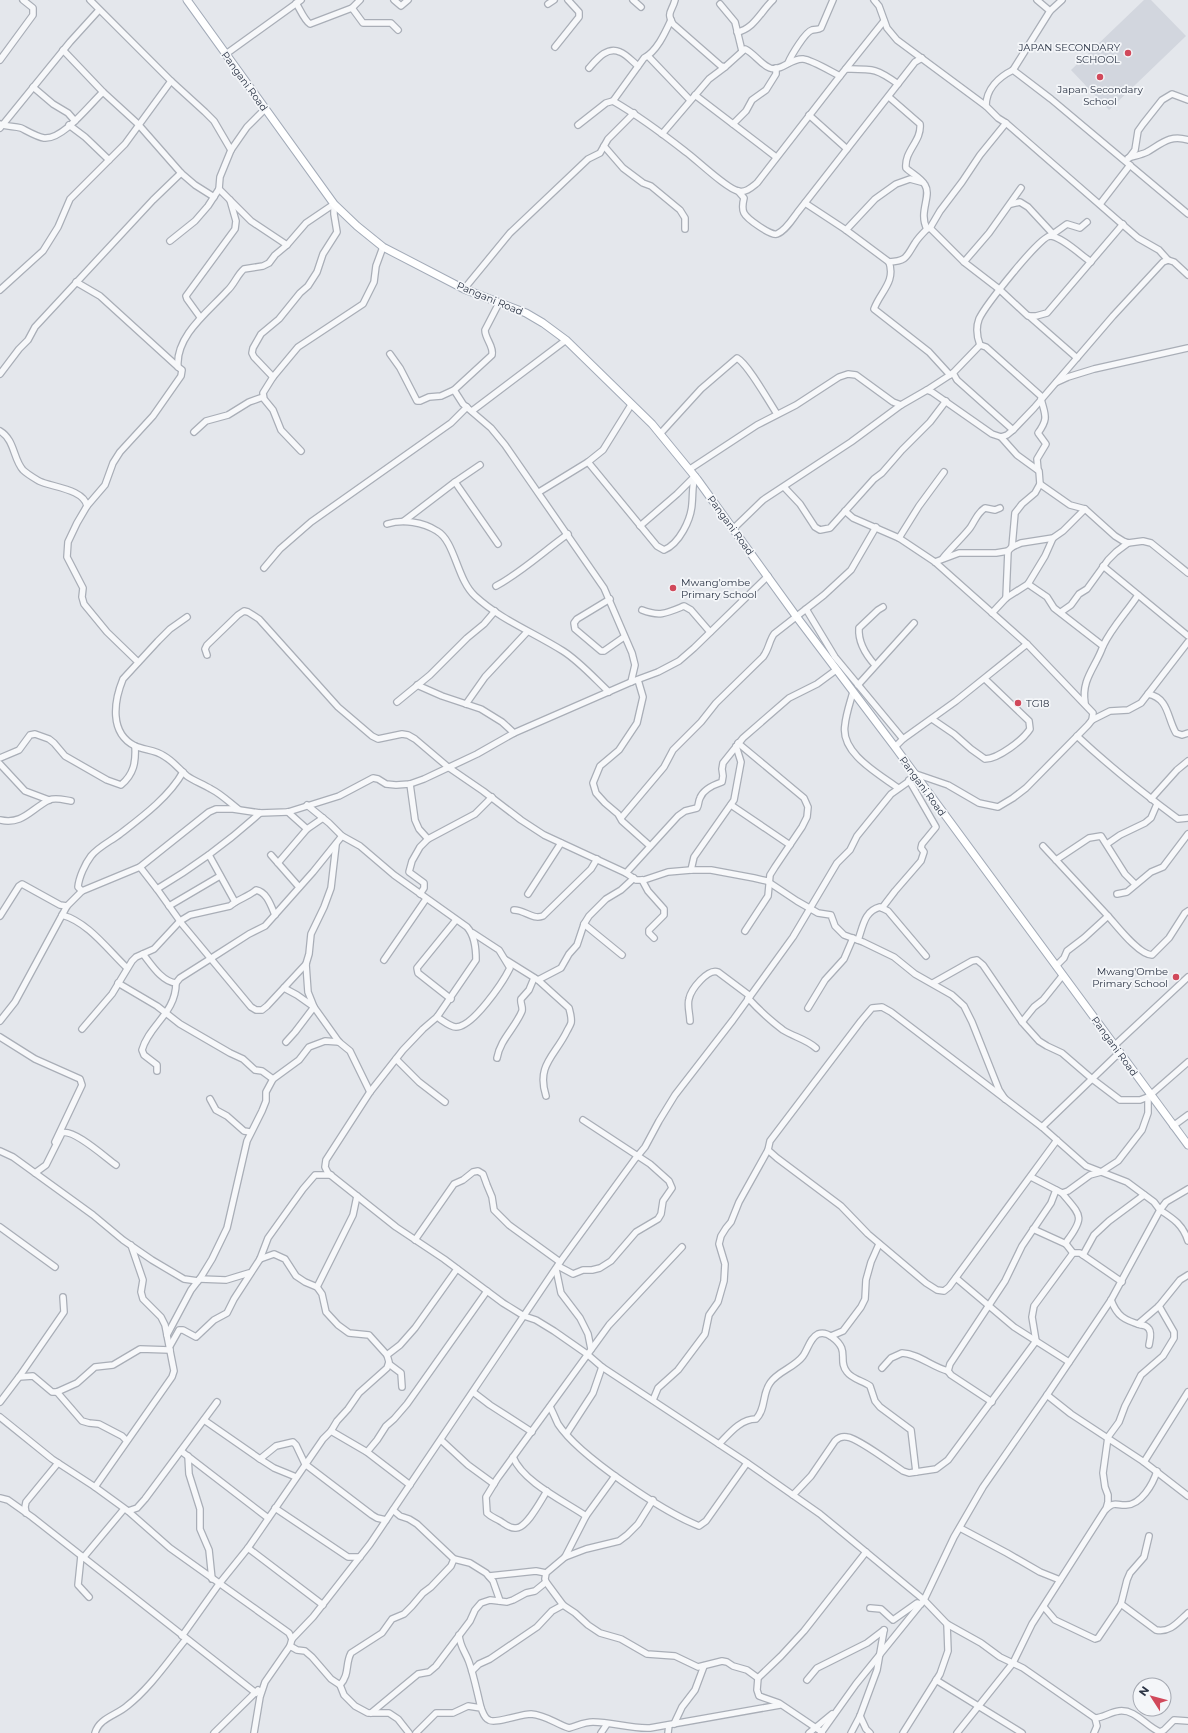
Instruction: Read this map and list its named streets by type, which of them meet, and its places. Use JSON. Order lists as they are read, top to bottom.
{
  "streets": {
    "main road": ["Pangani Road"]
  },
  "places": [
    "JAPAN SECONDARY SCHOOL",
    "Japan Secondary School",
    "Mwang'ombe Primary School",
    "TG18",
    "Mwang'Ombe Primary School"
  ],
  "north": "top left"
}
